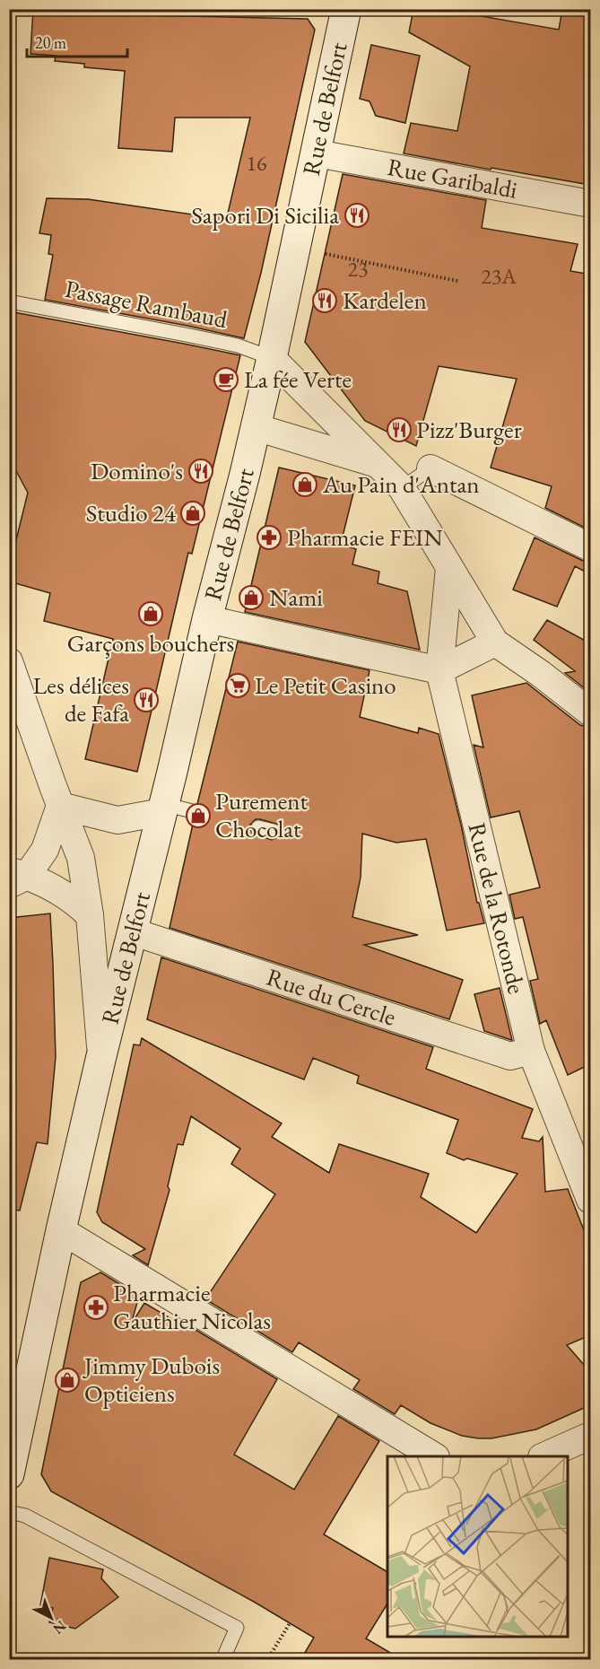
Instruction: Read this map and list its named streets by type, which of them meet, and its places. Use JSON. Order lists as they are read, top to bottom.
{
  "streets": {
    "main road": ["Rue de Belfort"],
    "street": ["Rue Garibaldi", "Rue de la Rotonde", "Rue du Cercle"],
    "lane": ["Passage Rambaud"]
  },
  "crossings": [
    ["Rue de Belfort", "Rue Garibaldi"],
    ["Rue de Belfort", "Passage Rambaud"],
    ["Rue de Belfort", "Rue du Cercle"],
    ["Rue de la Rotonde", "Rue du Cercle"]
  ],
  "places": {
    "restaurant": [
      "Sapori Di Sicilia",
      "Kardelen",
      "Pizz'Burger",
      "Domino's",
      "Les délices de Fafa"
    ],
    "cafe": ["La fée Verte"],
    "shop": [
      "Au Pain d'Antan",
      "Studio 24",
      "Nami",
      "Garçons bouchers",
      "Purement Chocolat",
      "Jimmy Dubois Opticiens"
    ],
    "pharmacy": ["Pharmacie FEIN", "Pharmacie Gauthier Nicolas"],
    "supermarket": ["Le Petit Casino"]
  },
  "house_numbers": ["16", "23", "23A"],
  "scale_bar": "20 m",
  "north": "bottom right"
}
